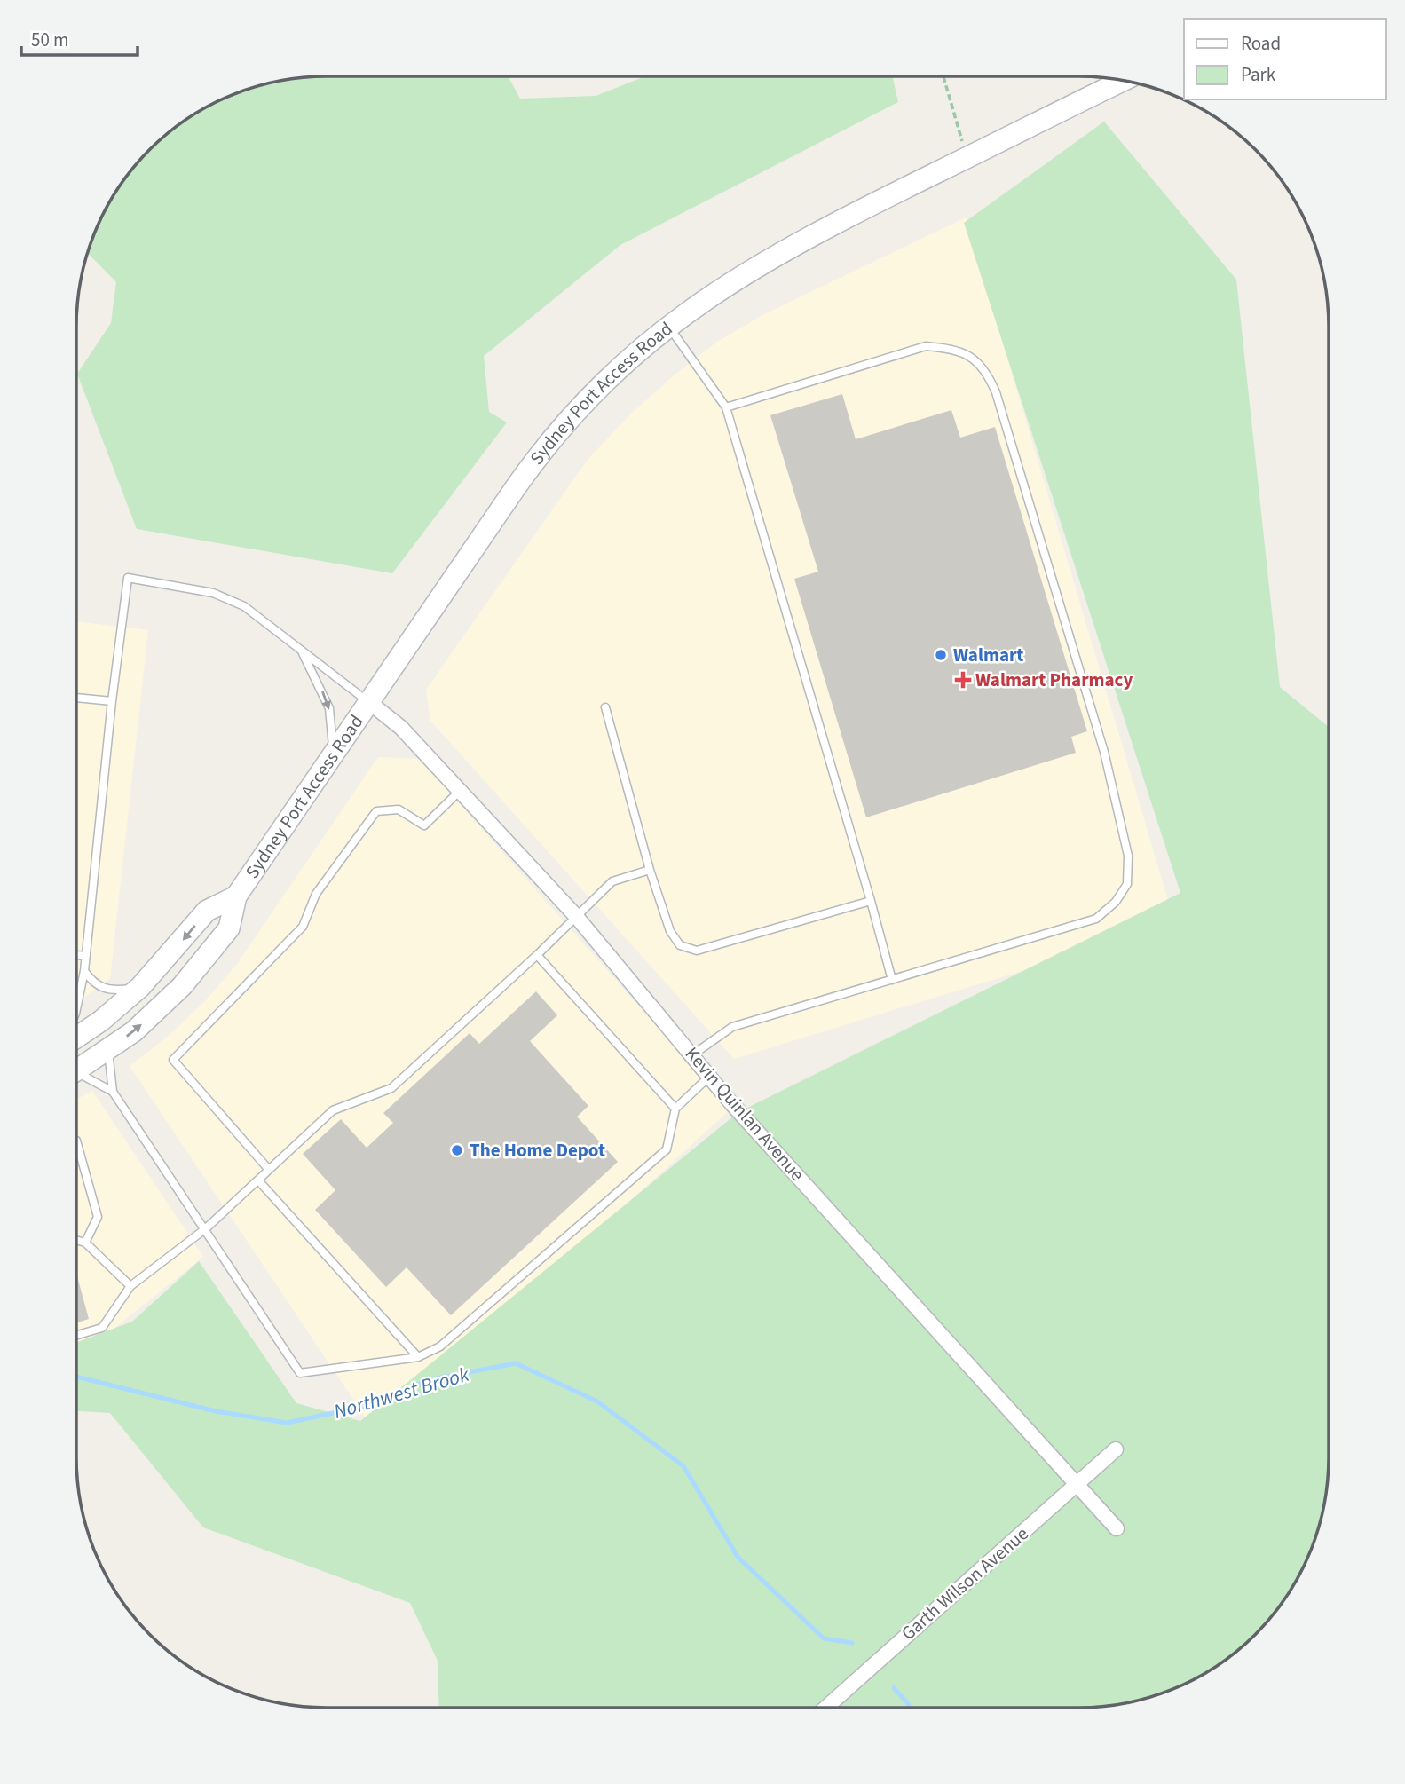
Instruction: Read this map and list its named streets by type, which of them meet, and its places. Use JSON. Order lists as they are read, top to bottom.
{
  "streets": {
    "main road": ["Sydney Port Access Road"],
    "street": ["Kevin Quinlan Avenue", "Garth Wilson Avenue"]
  },
  "crossings": [
    ["Sydney Port Access Road", "Kevin Quinlan Avenue"],
    ["Kevin Quinlan Avenue", "Garth Wilson Avenue"]
  ],
  "water": ["Northwest Brook"],
  "places": {
    "other": ["Walmart", "The Home Depot"],
    "health": ["Walmart Pharmacy"]
  },
  "legend": ["Road", "Park"],
  "scale_bar": "50 m"
}
